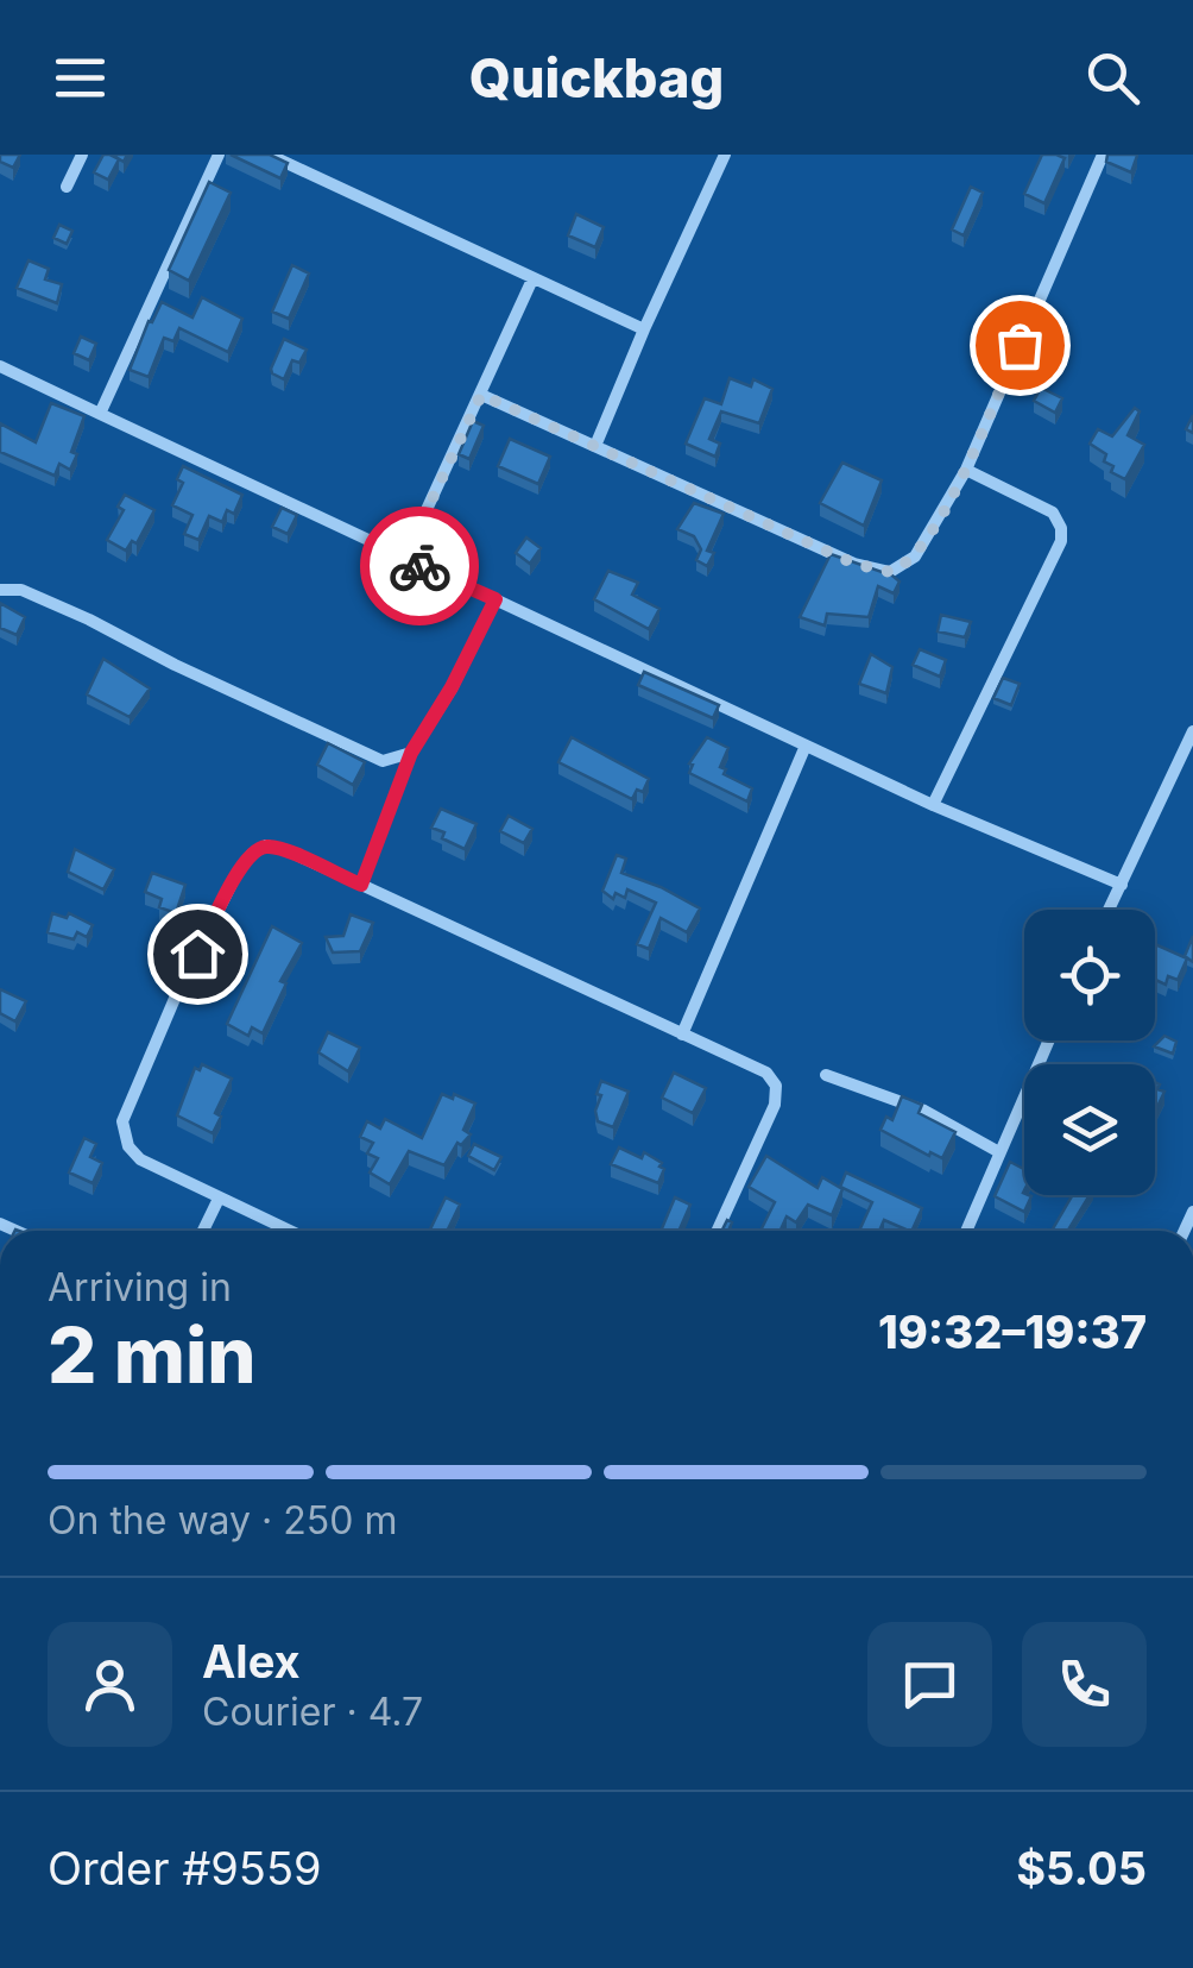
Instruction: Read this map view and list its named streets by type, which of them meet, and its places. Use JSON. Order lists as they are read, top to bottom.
{
  "page": {
    "header": "Quickbag",
    "heading": ["2 min", "Arriving in", "19:32–19:37"],
    "panel": [
      "Alex",
      "Courier · 4.7",
      "Order #9559",
      "$5.05"
    ],
    "bar": "On the way · 250 m"
  }
}
